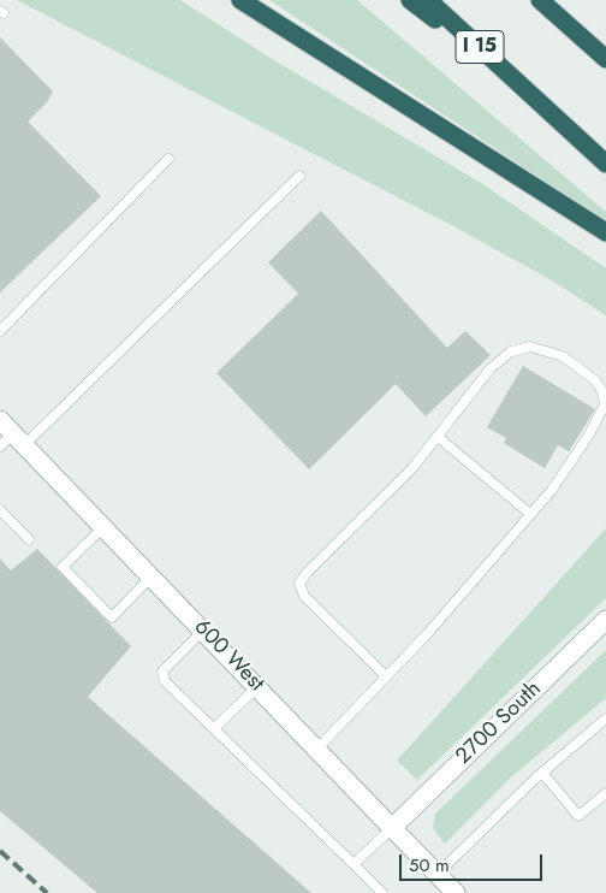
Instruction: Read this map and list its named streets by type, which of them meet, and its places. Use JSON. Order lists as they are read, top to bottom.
{
  "streets": {
    "highway": ["I 15"],
    "street": ["600 West", "2700 South"]
  },
  "crossings": [
    ["600 West", "2700 South"]
  ],
  "scale_bar": "50 m"
}
